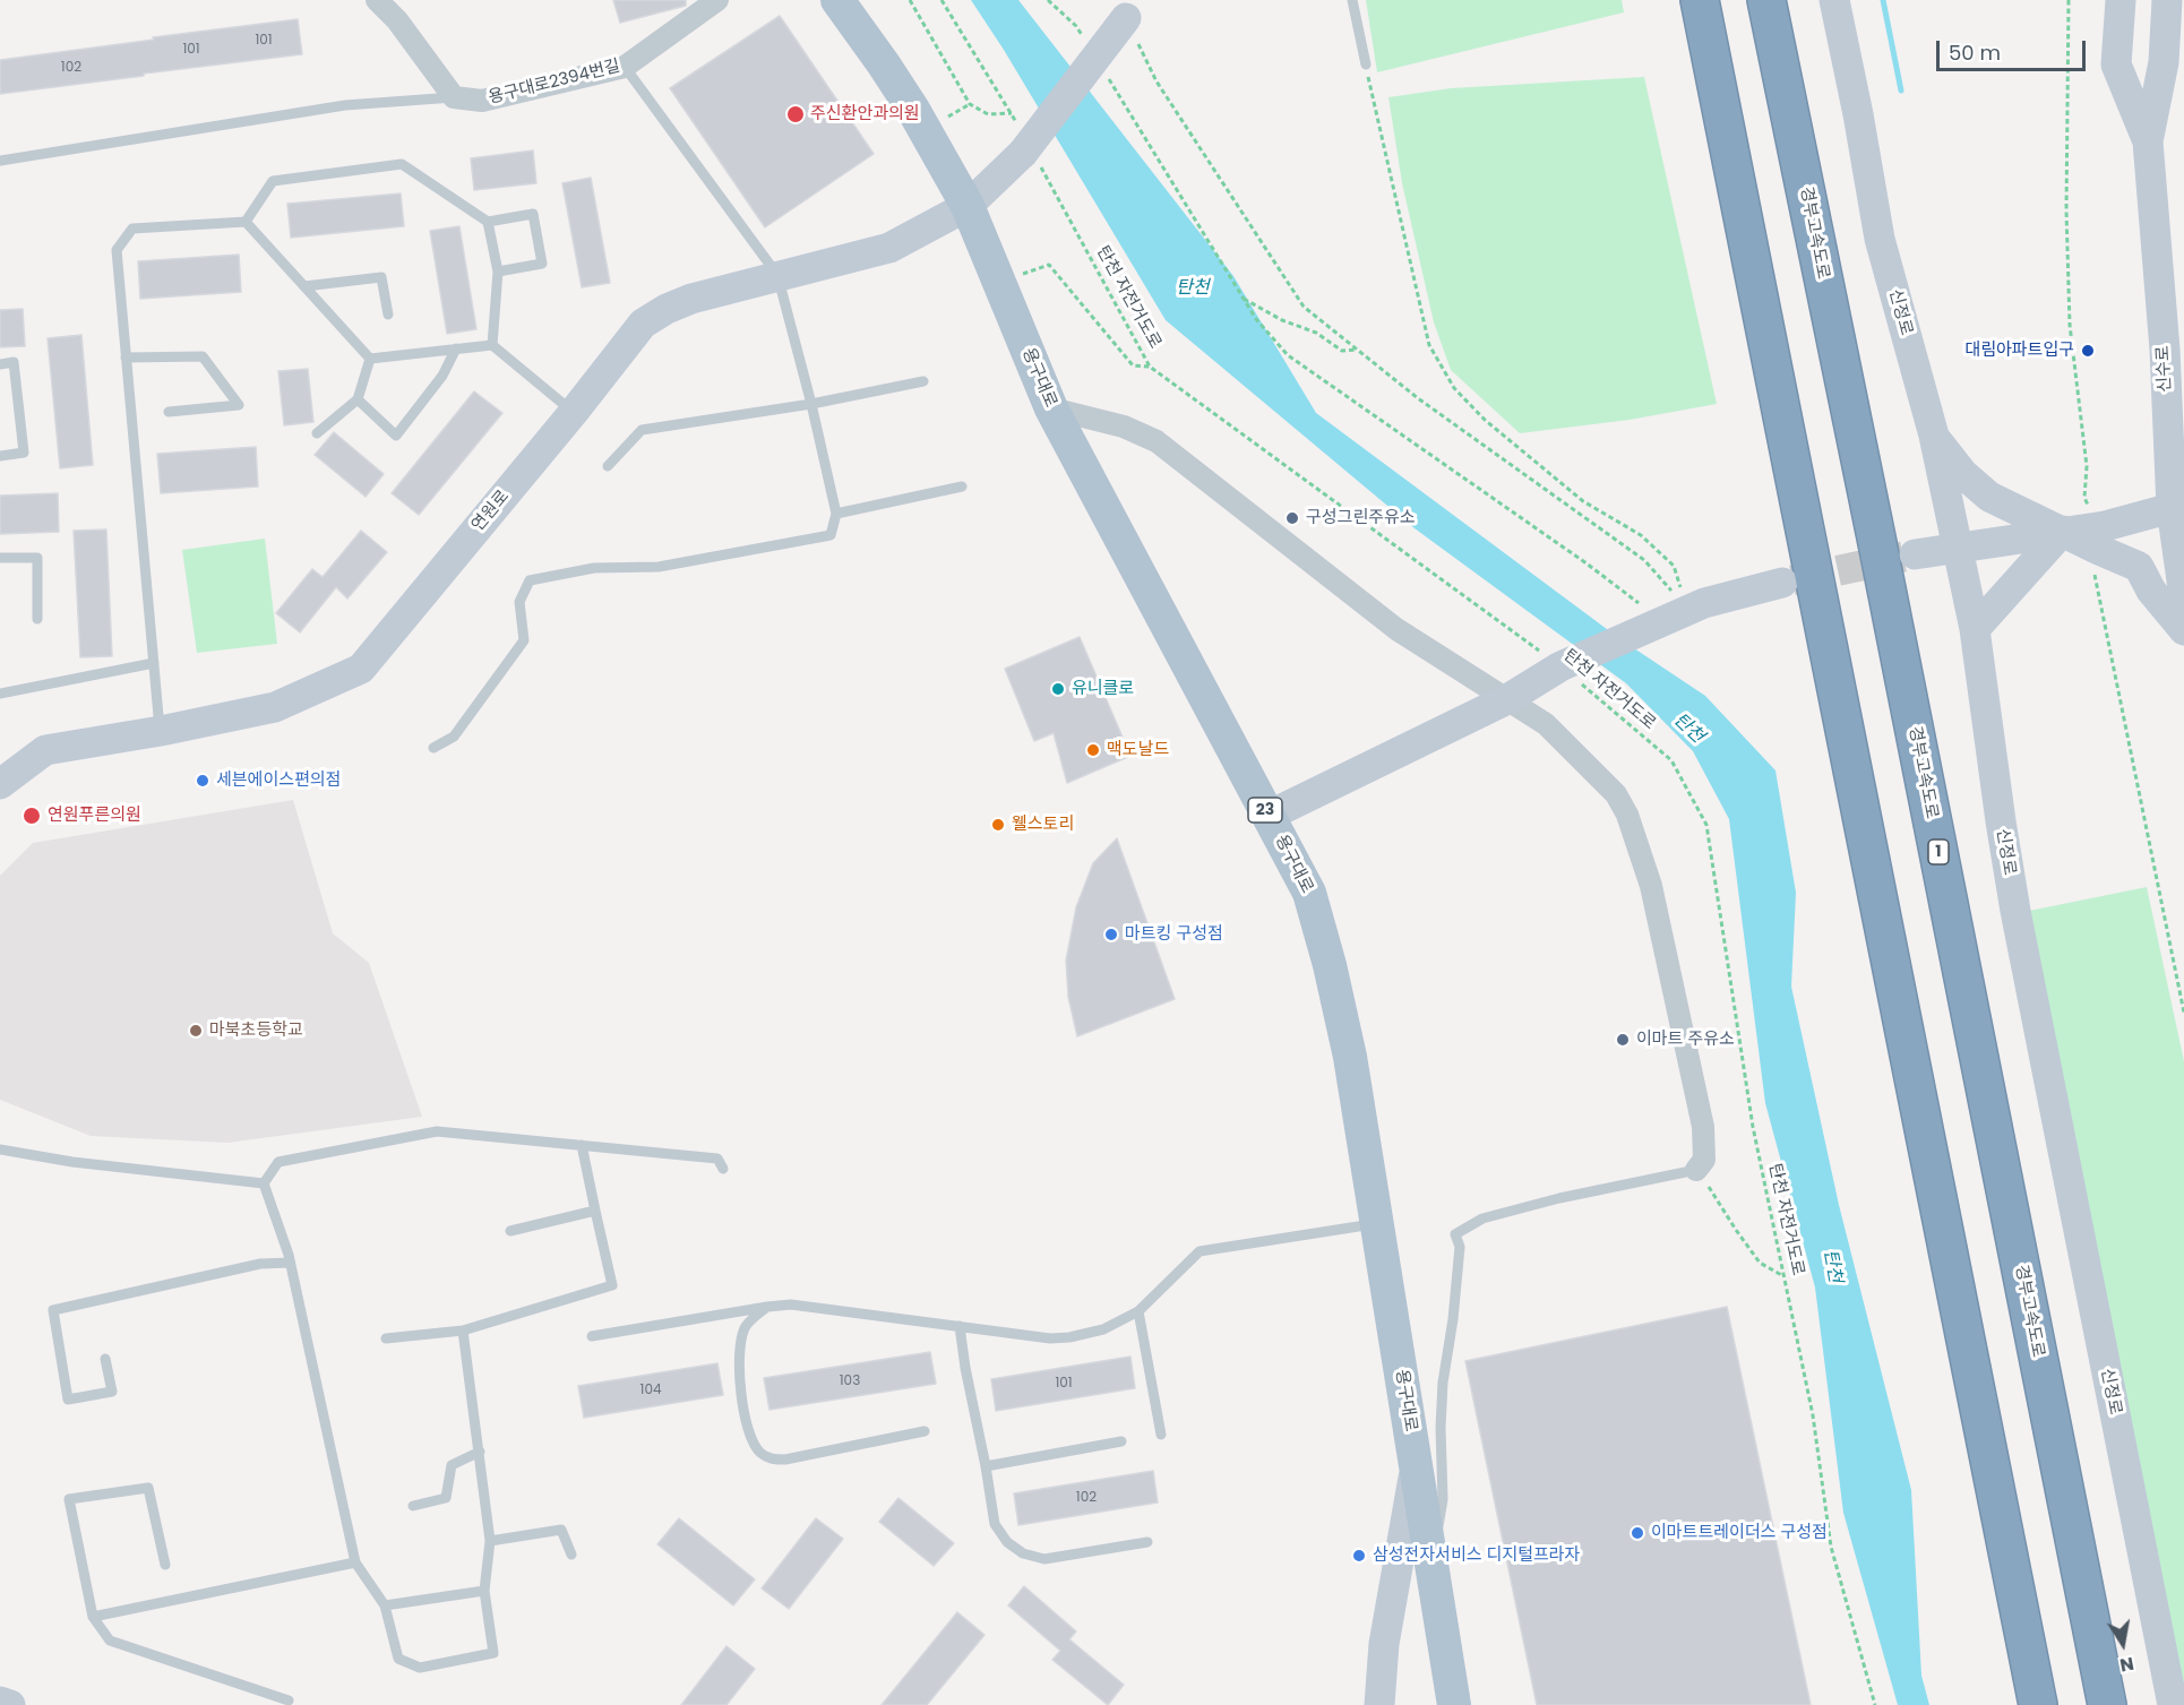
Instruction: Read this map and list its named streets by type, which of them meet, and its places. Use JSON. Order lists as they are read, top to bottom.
{
  "streets": {
    "highway": ["경부고속도로", "1"],
    "main road": ["용구대로", "23"],
    "street": [
      "용구대로2394번길",
      "신정로",
      "신수로",
      "연원로"
    ],
    "path": ["탄천 자전거도로"]
  },
  "crossings": [
    ["탄천 자전거도로", "연원로"],
    ["용구대로", "연원로"]
  ],
  "water": ["탄천"],
  "places": [
    "주신환안과의원",
    "대림아파트입구",
    "구성그린주유소",
    "유니클로",
    "맥도날드",
    "세븐에이스편의점",
    "연원푸른의원",
    "웰스토리",
    "마트킹 구성점",
    "마북초등학교",
    "이마트 주유소",
    "이마트트레이더스 구성점",
    "삼성전자서비스 디지털프라자"
  ],
  "house_numbers": [
    "101",
    "101",
    "102",
    "103",
    "101",
    "104",
    "102"
  ],
  "scale_bar": "50 m",
  "north": "bottom"
}
